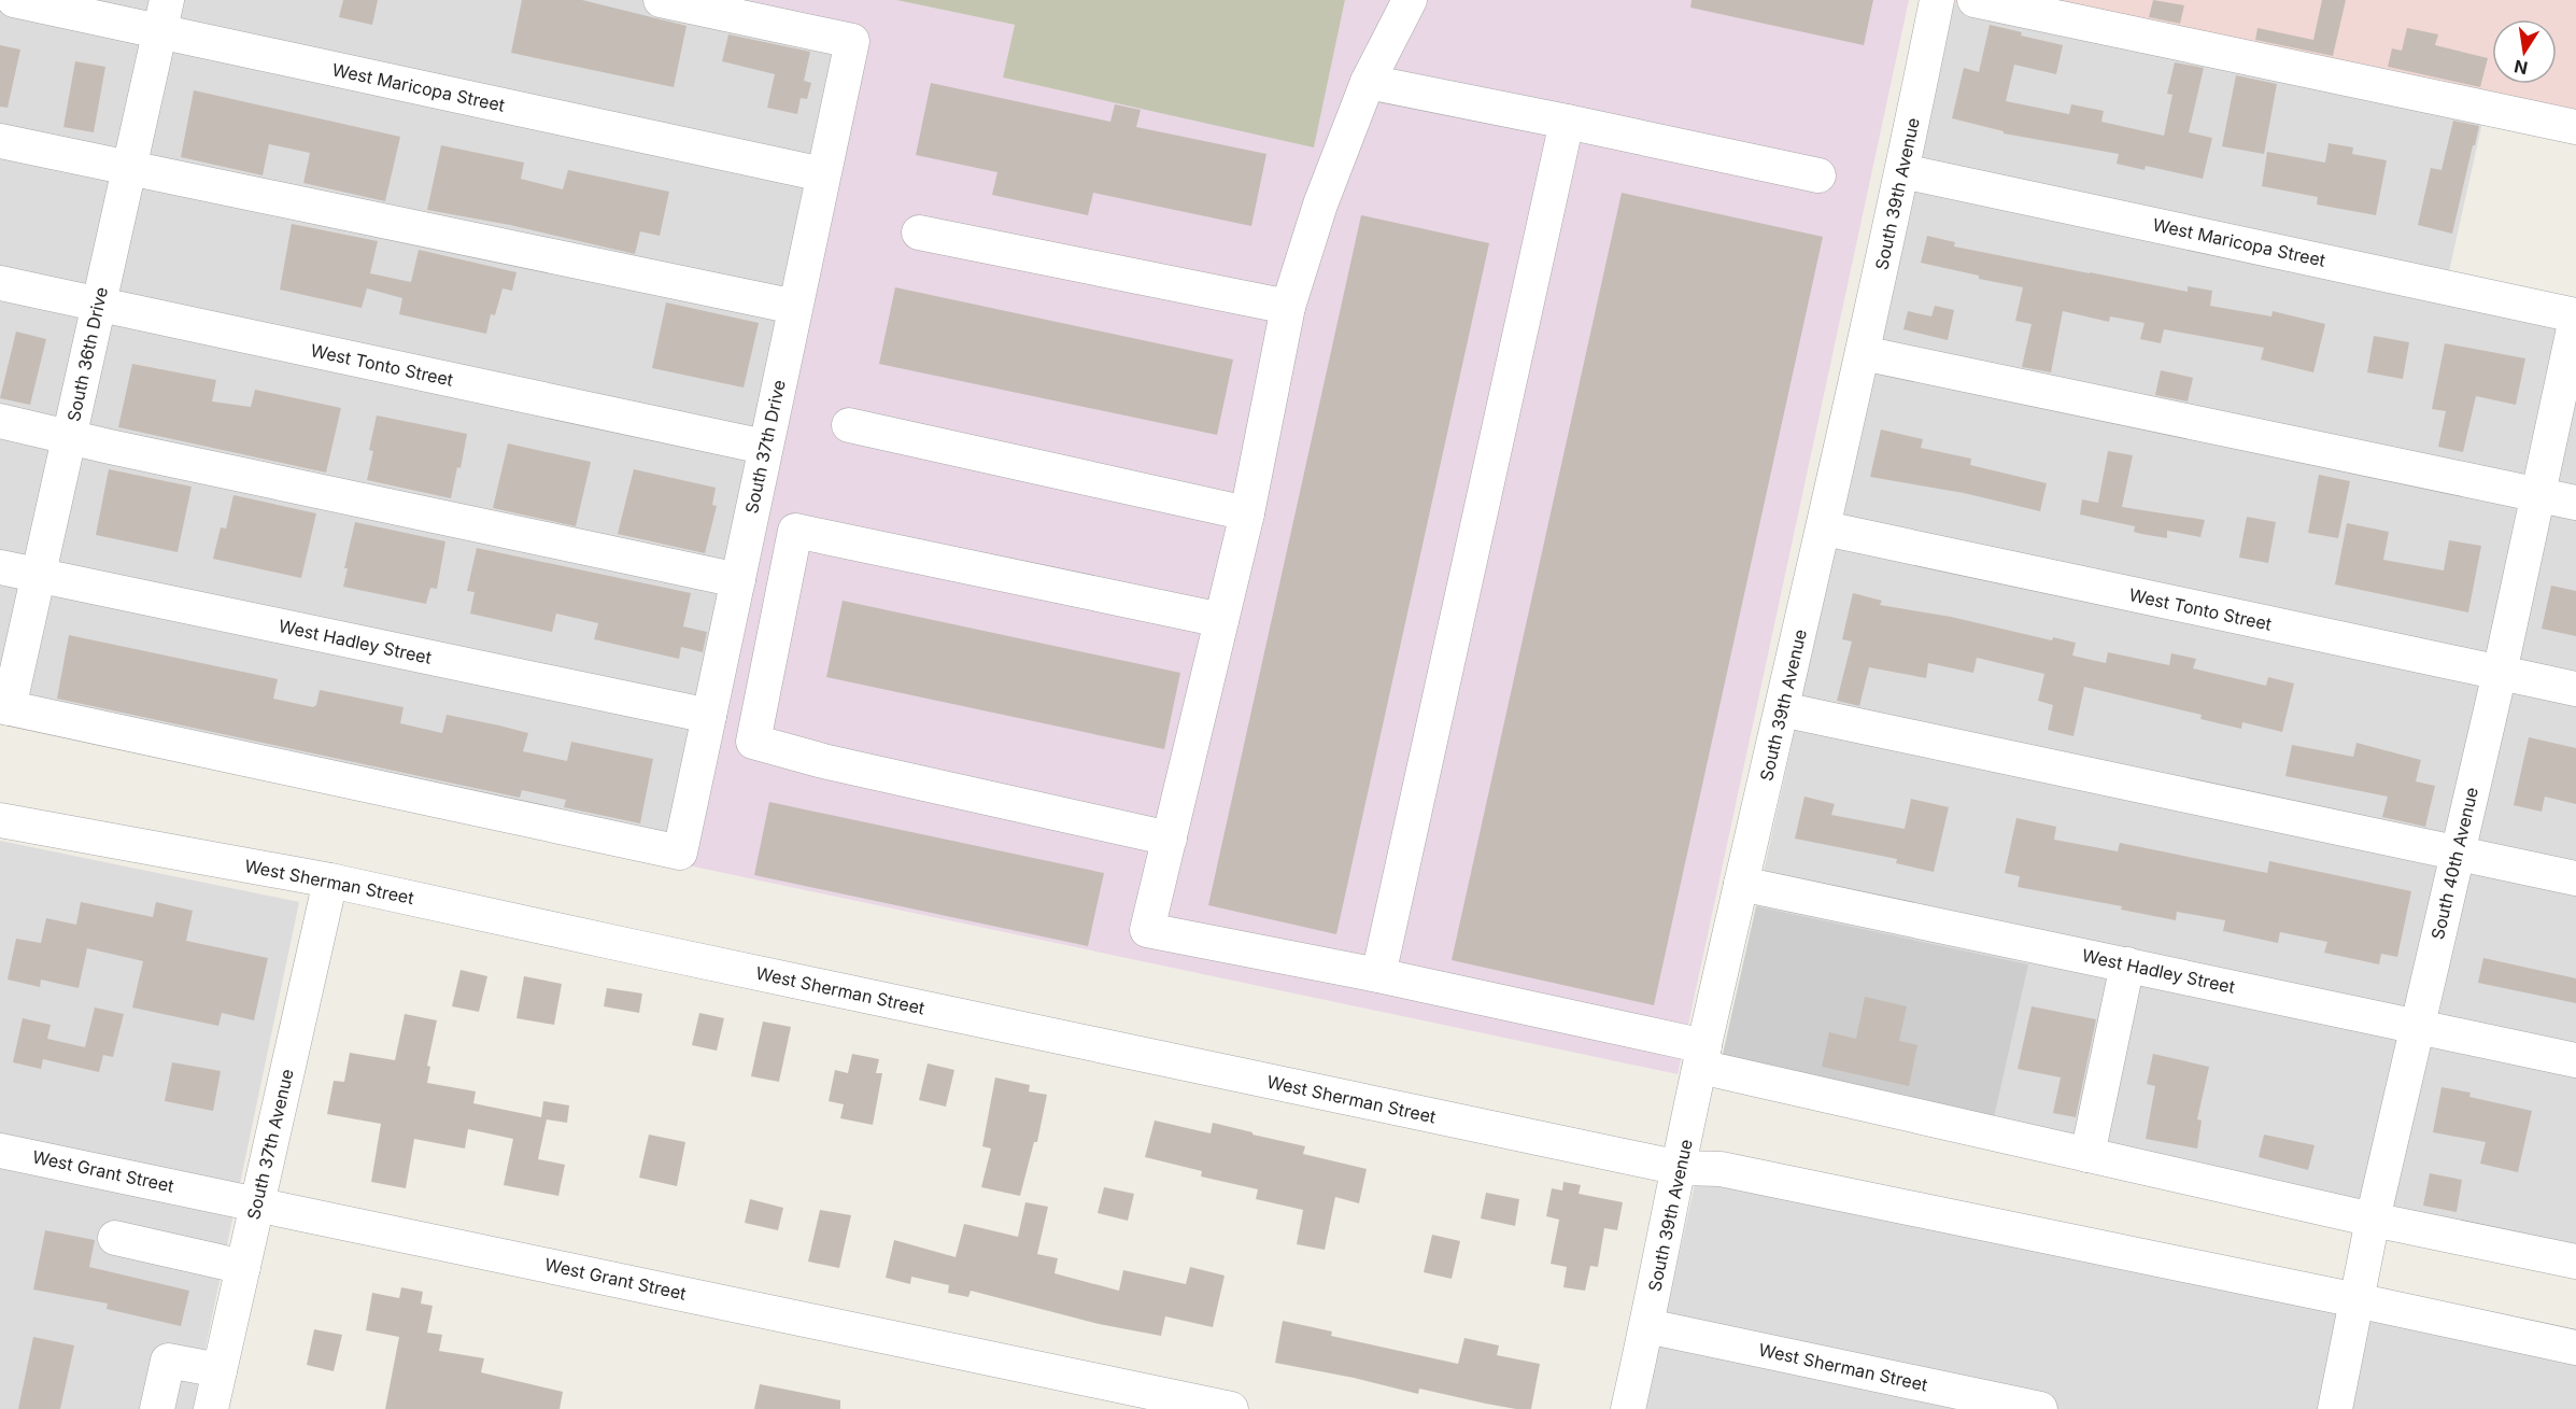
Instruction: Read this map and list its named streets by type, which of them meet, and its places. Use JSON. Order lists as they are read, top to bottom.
{
  "streets": {
    "street": [
      "West Maricopa Street",
      "South 39th Avenue",
      "South 36th Drive",
      "West Tonto Street",
      "South 37th Drive",
      "West Hadley Street",
      "South 40th Avenue",
      "West Sherman Street",
      "South 37th Avenue",
      "West Grant Street"
    ]
  },
  "crossings": [
    ["West Maricopa Street", "South 39th Avenue"],
    ["West Maricopa Street", "South 36th Drive"],
    ["West Maricopa Street", "South 37th Drive"],
    ["West Maricopa Street", "South 40th Avenue"],
    ["South 39th Avenue", "West Tonto Street"],
    ["South 39th Avenue", "West Hadley Street"],
    ["South 39th Avenue", "West Sherman Street"],
    ["South 36th Drive", "West Tonto Street"],
    ["South 36th Drive", "South 37th Drive"],
    ["South 36th Drive", "West Hadley Street"],
    ["West Tonto Street", "South 37th Drive"],
    ["West Tonto Street", "South 40th Avenue"],
    ["South 37th Drive", "West Hadley Street"],
    ["West Hadley Street", "South 40th Avenue"],
    ["South 40th Avenue", "West Sherman Street"],
    ["West Sherman Street", "South 37th Avenue"],
    ["South 37th Avenue", "West Grant Street"]
  ],
  "north": "bottom"
}
